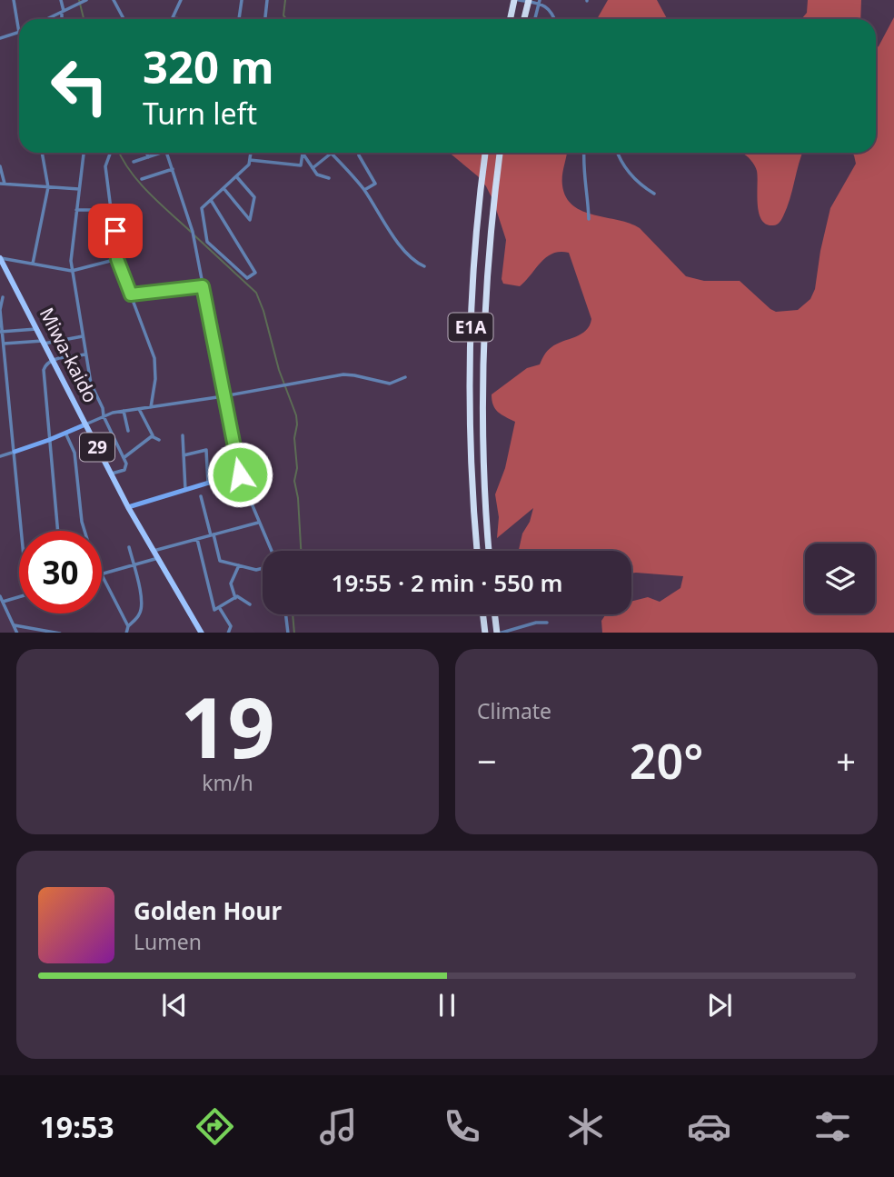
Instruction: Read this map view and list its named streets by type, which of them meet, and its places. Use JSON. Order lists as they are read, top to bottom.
{
  "streets": {
    "highway": ["E1A"],
    "main road": ["Miwa-kaido", "29"]
  },
  "page": {
    "turn": ["320 m", "Turn left"],
    "limit": "30",
    "trip": "19:55 · 2 min · 550 m",
    "tile": [
      ["19", "km/h"],
      "Climate"
    ],
    "heat": ["−", "20°", "+"],
    "song": ["Golden Hour", "Lumen"],
    "tabs": "19:53"
  }
}
